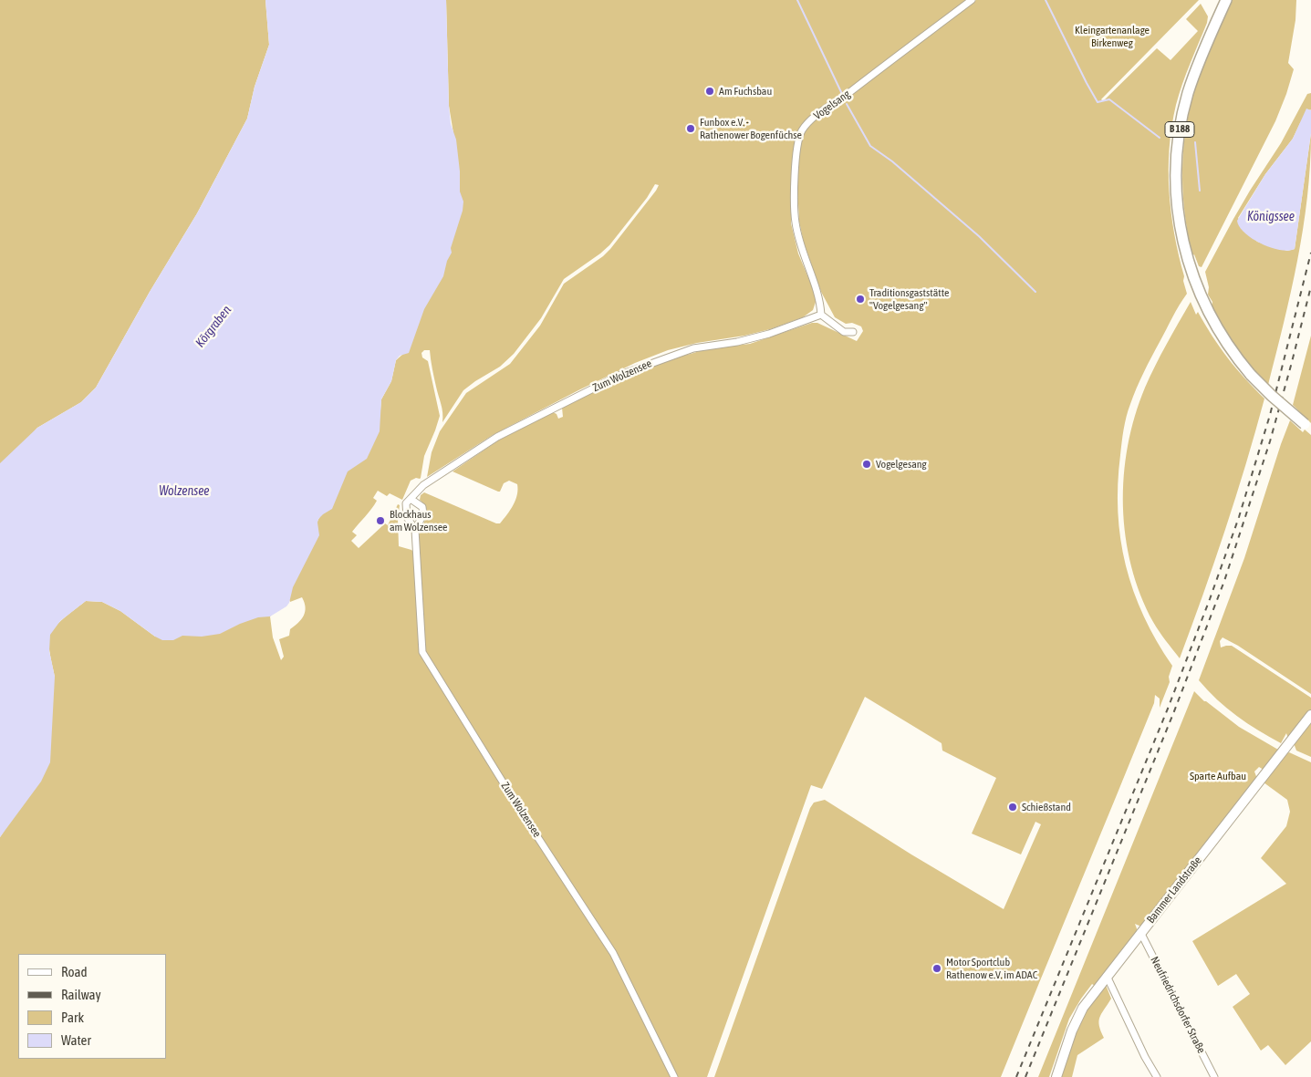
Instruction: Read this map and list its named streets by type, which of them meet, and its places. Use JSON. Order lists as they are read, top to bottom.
{
  "streets": {
    "main road": ["B 188", "Bammer Landstraße"],
    "street": ["Vogelsang", "Zum Wolzensee", "Neufriedrichsdorfer Straße"]
  },
  "crossings": [
    ["Vogelsang", "Zum Wolzensee"],
    ["Bammer Landstraße", "Neufriedrichsdorfer Straße"]
  ],
  "water": ["Königssee", "Körgraben", "Wolzensee"],
  "parks": ["Kleingartenanlage Birkenweg", "Sparte Aufbau"],
  "places": [
    "Am Fuchsbau",
    "Funbox e.V. - Rathenower Bogenfüchse",
    "Traditionsgaststätte \"Vogelgesang\"",
    "Vogelgesang",
    "Blockhaus am Wolzensee",
    "Schießstand",
    "Motor Sportclub Rathenow e.V. im ADAC"
  ],
  "legend": [
    "Road",
    "Railway",
    "Park",
    "Water"
  ]
}
